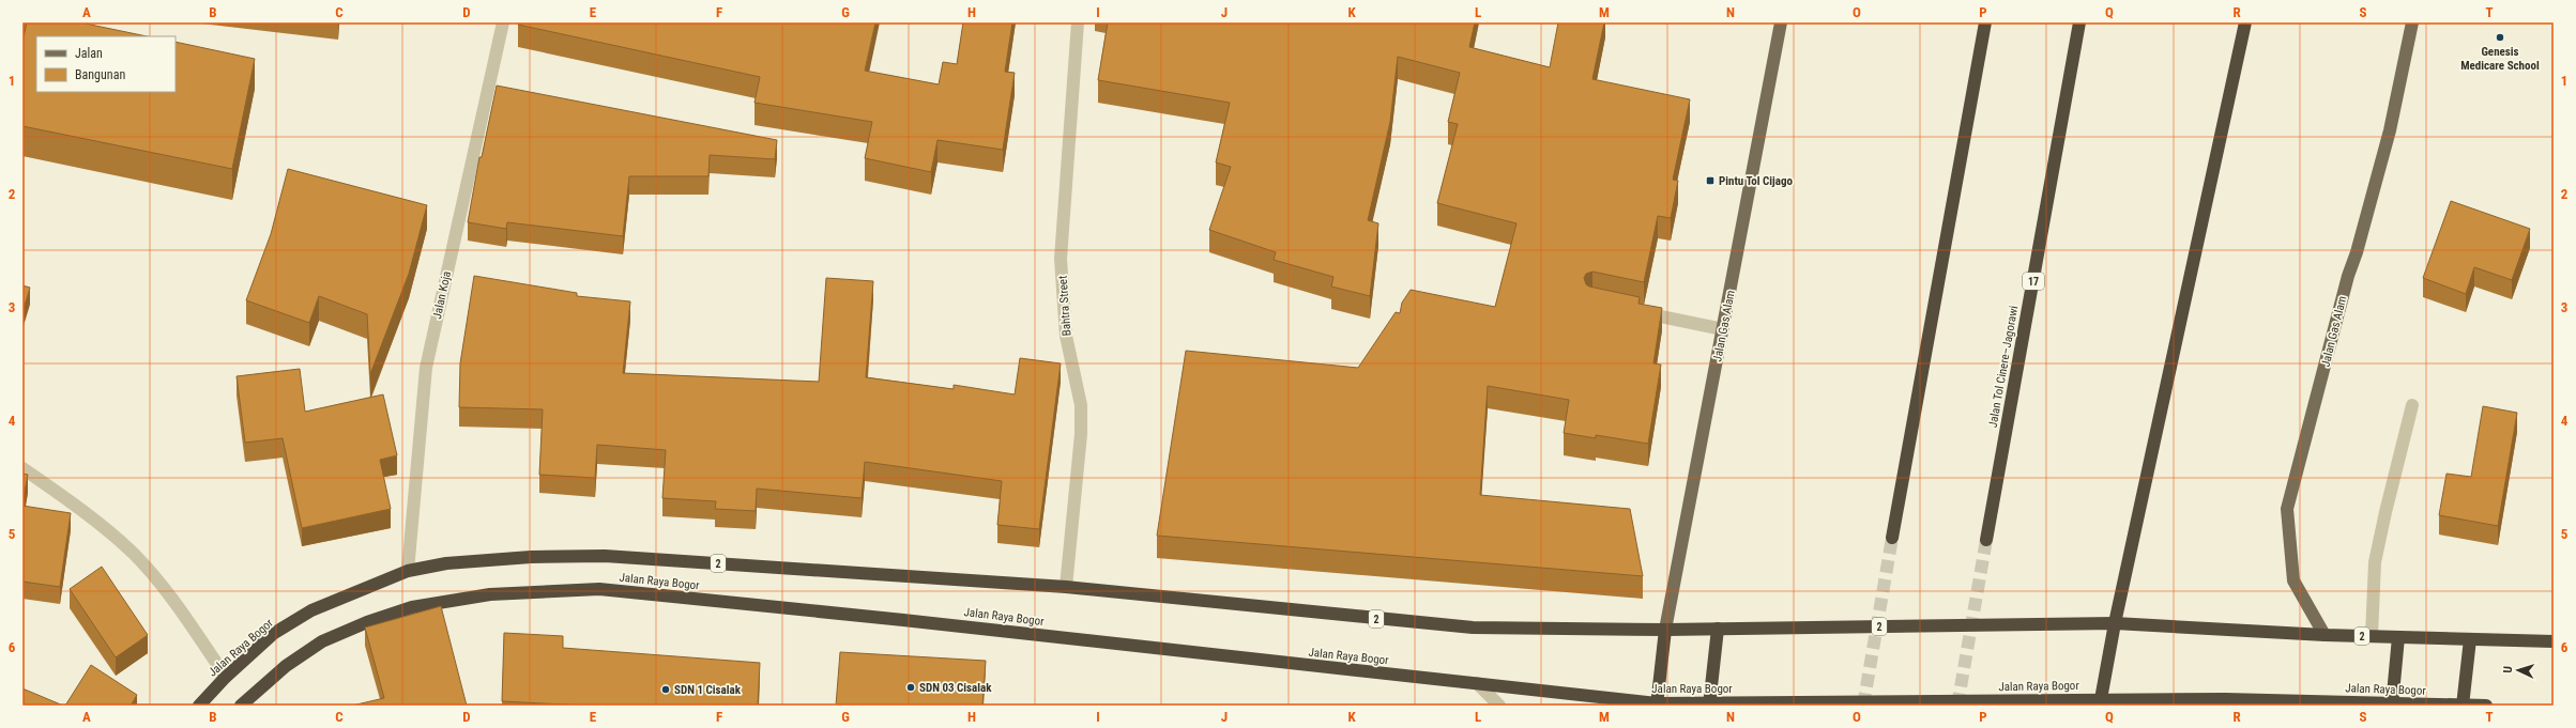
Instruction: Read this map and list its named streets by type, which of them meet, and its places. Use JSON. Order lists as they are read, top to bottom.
{
  "streets": {
    "highway": [
      "17",
      "Jalan Tol Cinere–Jagorawi",
      "2",
      "Jalan Raya Bogor"
    ],
    "main road": ["Jalan Gas Alam"],
    "street": ["Jalan Koja", "Bahtra Street"]
  },
  "crossings": [
    ["Jalan Koja", "Jalan Raya Bogor"],
    ["Bahtra Street", "Jalan Raya Bogor"],
    ["Jalan Gas Alam", "2"],
    ["Jalan Gas Alam", "Jalan Raya Bogor"],
    ["2", "Jalan Raya Bogor"]
  ],
  "places": {
    "other": ["Genesis Medicare School", "SDN 03 Cisalak", "SDN 1 Cisalak"],
    "transit": ["Pintu Tol Cijago"]
  },
  "legend": ["Jalan", "Bangunan"],
  "north": "left",
  "grid": {
    "columns": [
      "A",
      "B",
      "C",
      "D",
      "E",
      "F",
      "G",
      "H",
      "I",
      "J",
      "K",
      "L",
      "M",
      "N",
      "O",
      "P",
      "Q",
      "R",
      "S",
      "T"
    ],
    "rows": [
      "1",
      "2",
      "3",
      "4",
      "5",
      "6"
    ]
  }
}
